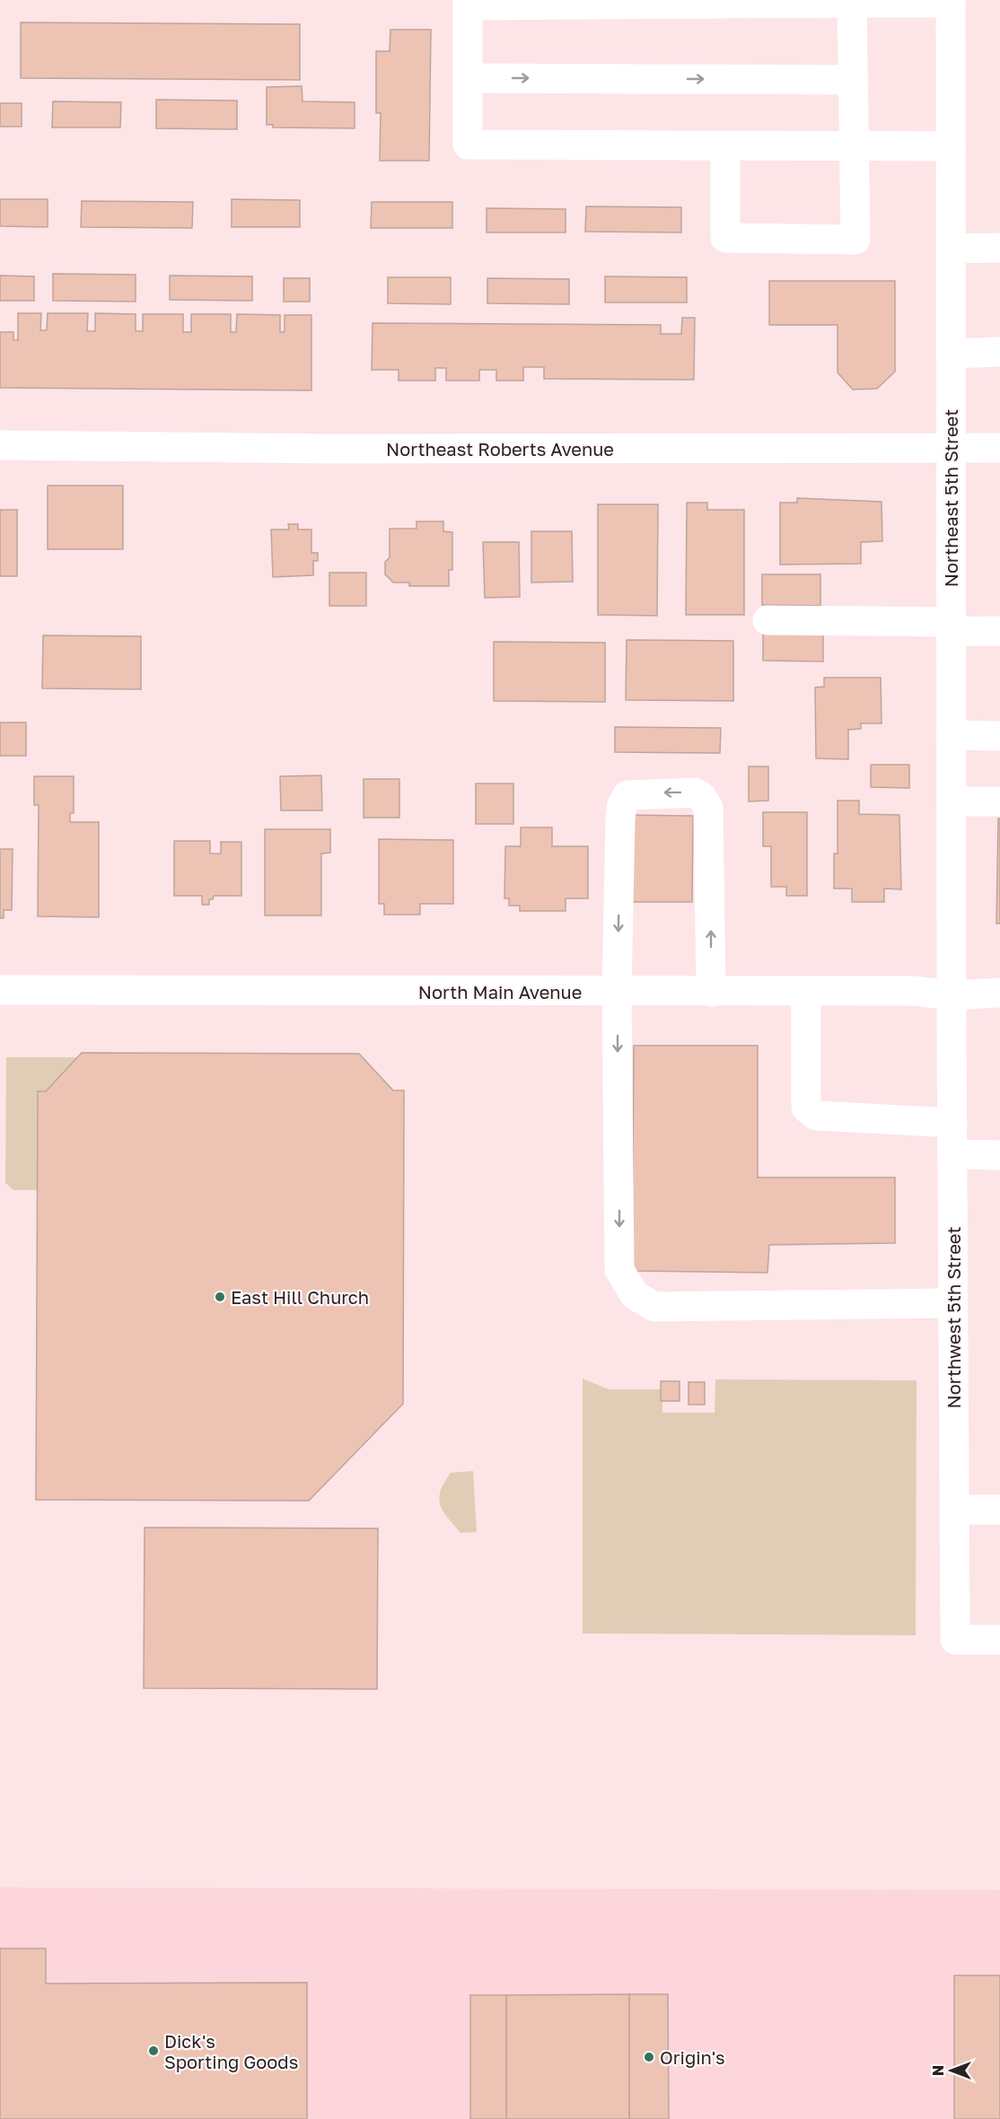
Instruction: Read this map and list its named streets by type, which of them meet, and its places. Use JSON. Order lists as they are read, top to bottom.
{
  "streets": {
    "street": [
      "Northeast Roberts Avenue",
      "Northeast 5th Street",
      "North Main Avenue",
      "Northwest 5th Street"
    ]
  },
  "crossings": [
    ["Northeast Roberts Avenue", "Northeast 5th Street"],
    ["Northeast 5th Street", "North Main Avenue"],
    ["Northeast 5th Street", "Northwest 5th Street"],
    ["North Main Avenue", "Northwest 5th Street"]
  ],
  "places": ["East Hill Church", "Dick's Sporting Goods", "Origin's"],
  "north": "left"
}
